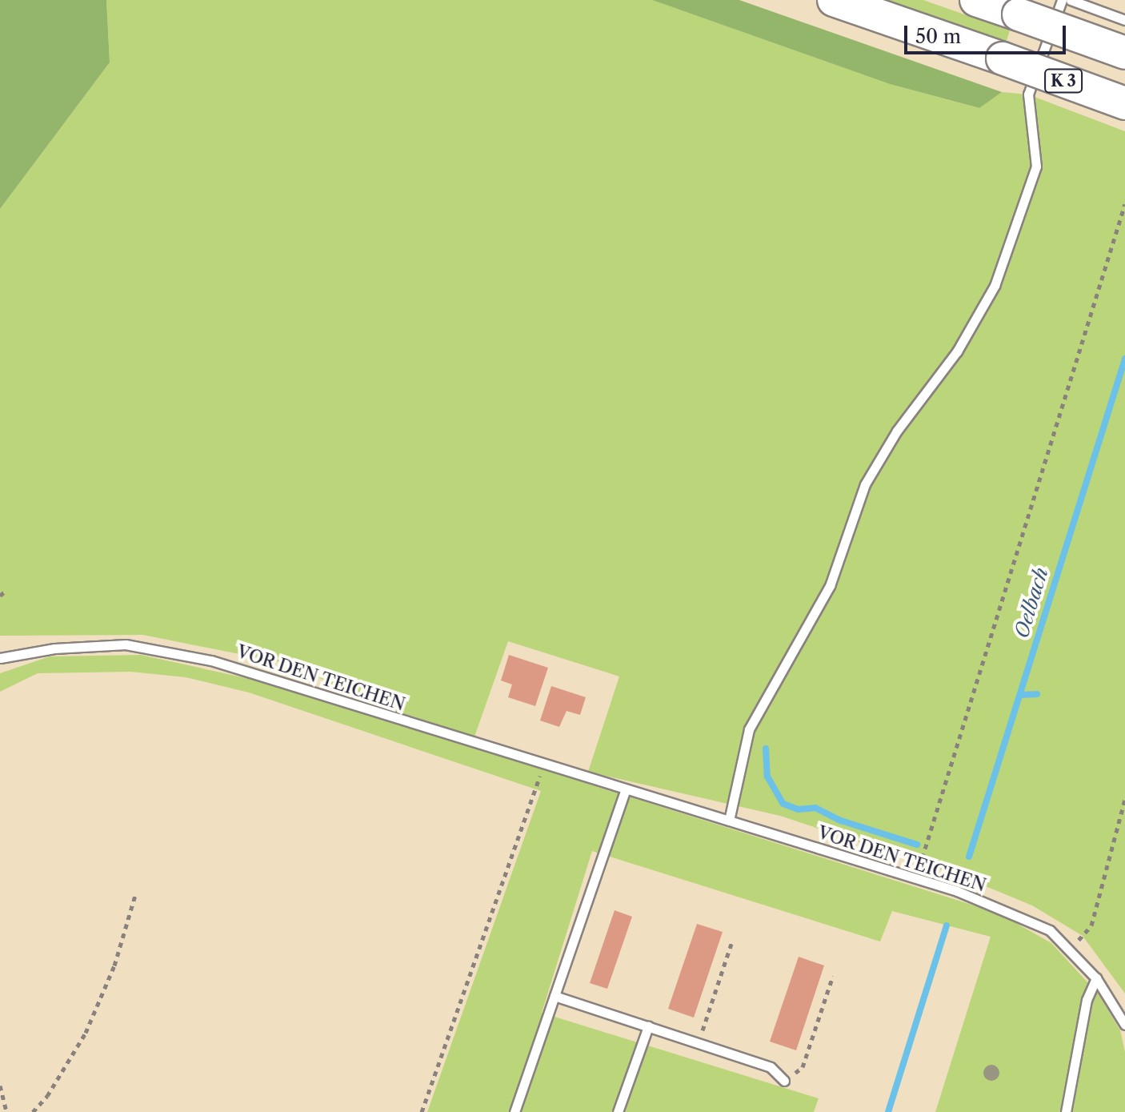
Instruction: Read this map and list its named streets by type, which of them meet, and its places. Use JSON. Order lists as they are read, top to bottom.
{
  "streets": {
    "highway": ["K 3"],
    "lane": ["VOR DEN TEICHEN"]
  },
  "water": ["Oelbach"],
  "scale_bar": "50 m"
}
